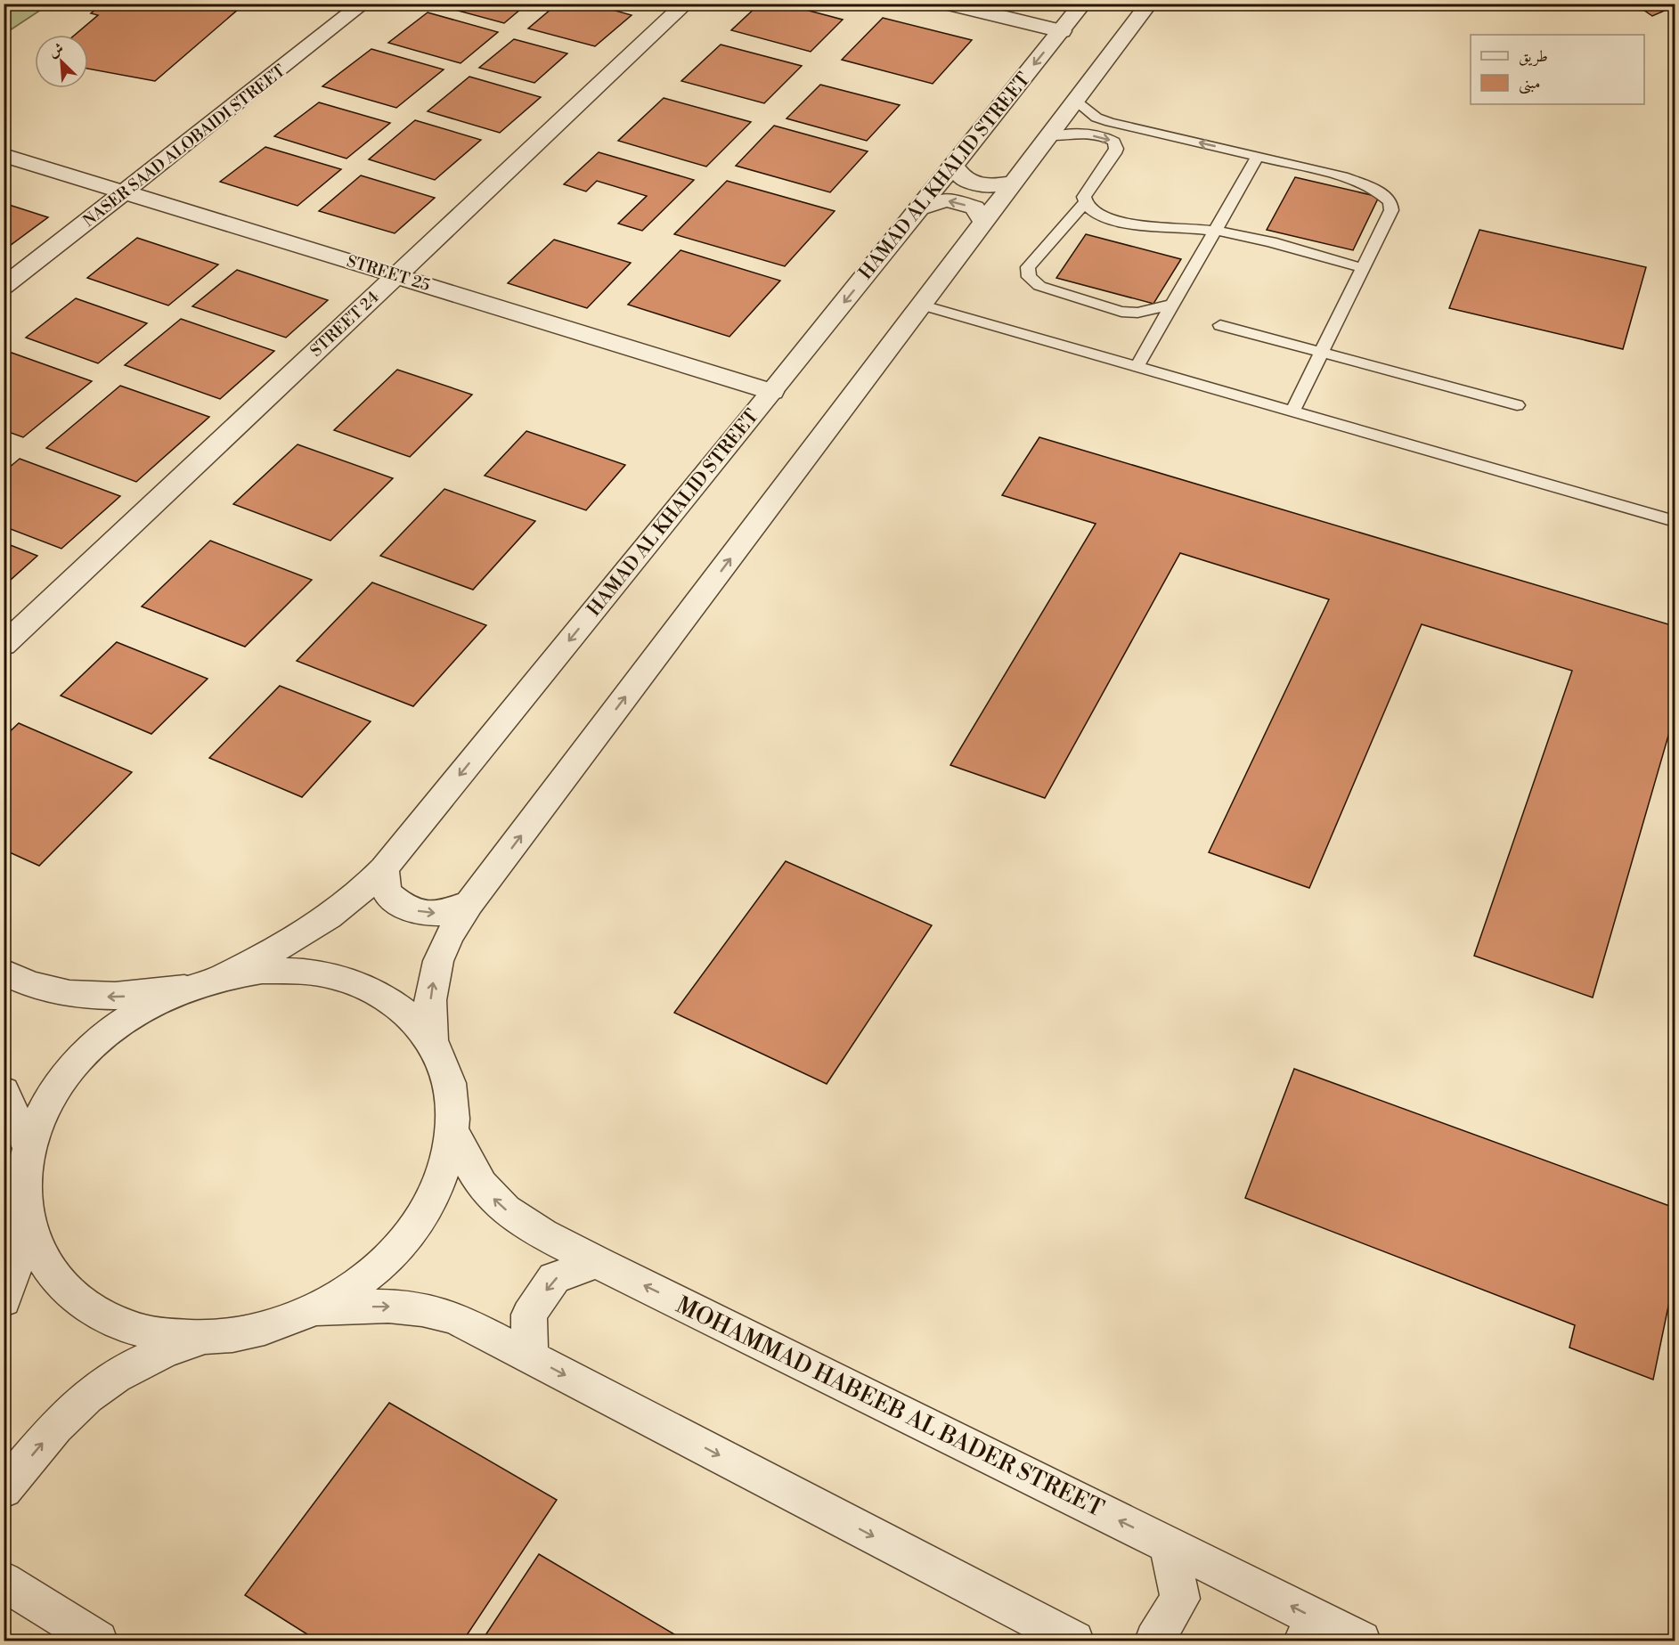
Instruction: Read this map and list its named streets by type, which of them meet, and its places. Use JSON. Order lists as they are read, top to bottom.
{
  "streets": {
    "street": [
      "NASER SAAD ALOBAIDI STREET",
      "HAMAD AL KHALID STREET",
      "STREET 25",
      "STREET 24",
      "MOHAMMAD HABEEB AL BADER STREET"
    ]
  },
  "crossings": [
    ["NASER SAAD ALOBAIDI STREET", "STREET 25"],
    ["HAMAD AL KHALID STREET", "STREET 25"],
    ["STREET 25", "STREET 24"]
  ],
  "legend": ["طريق", "مبنى"],
  "north": "top left"
}
